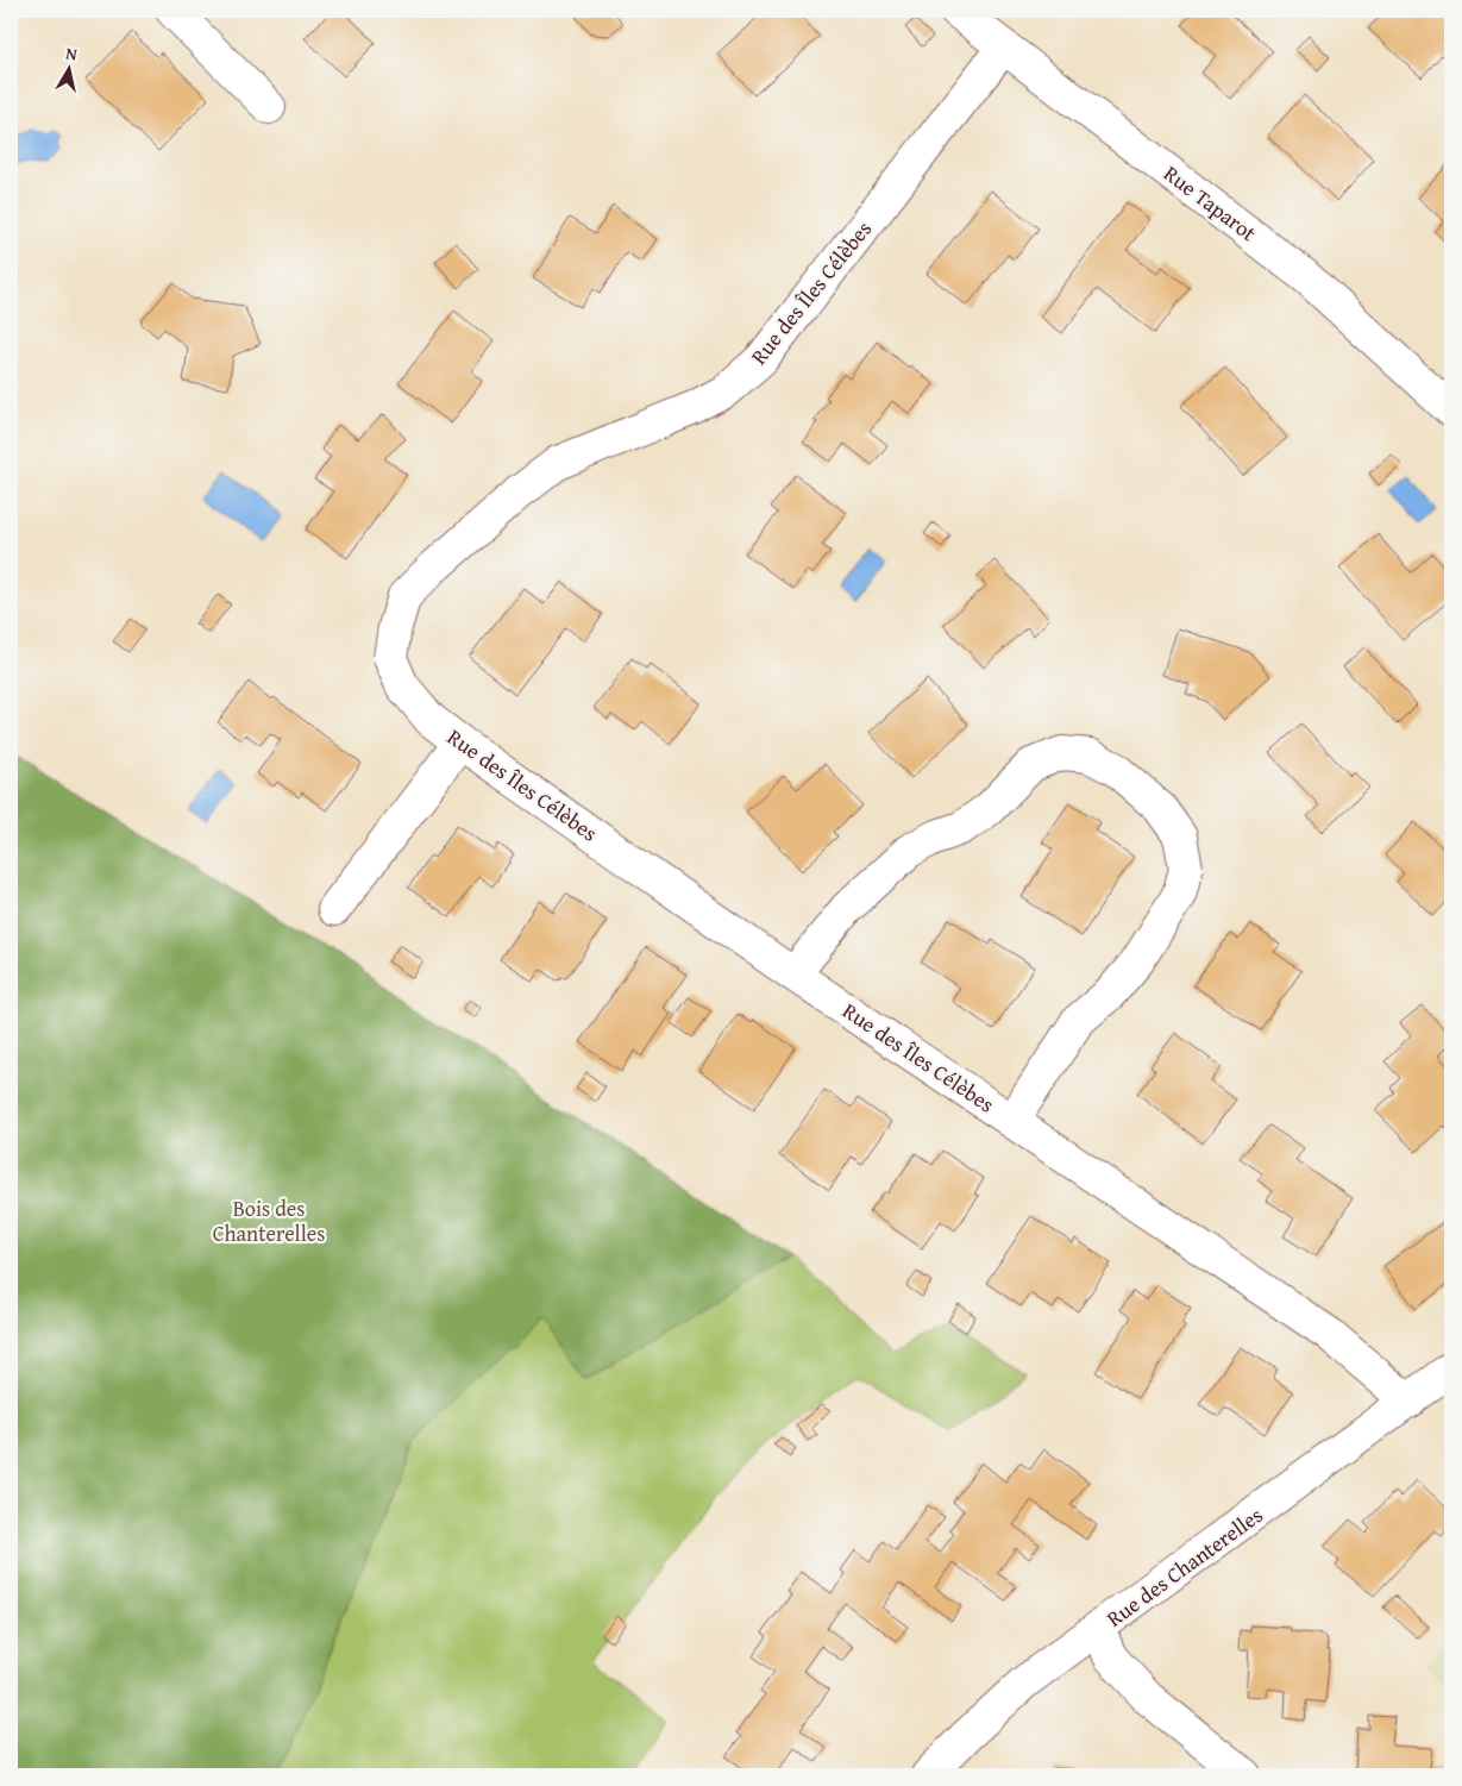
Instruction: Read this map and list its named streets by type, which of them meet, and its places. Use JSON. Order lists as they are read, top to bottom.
{
  "streets": {
    "street": ["Rue Taparot", "Rue des Îles Célèbes", "Rue des Chanterelles"]
  },
  "crossings": [
    ["Rue Taparot", "Rue des Îles Célèbes"],
    ["Rue des Îles Célèbes", "Rue des Chanterelles"]
  ],
  "parks": ["Bois des Chanterelles"],
  "north": "top"
}
